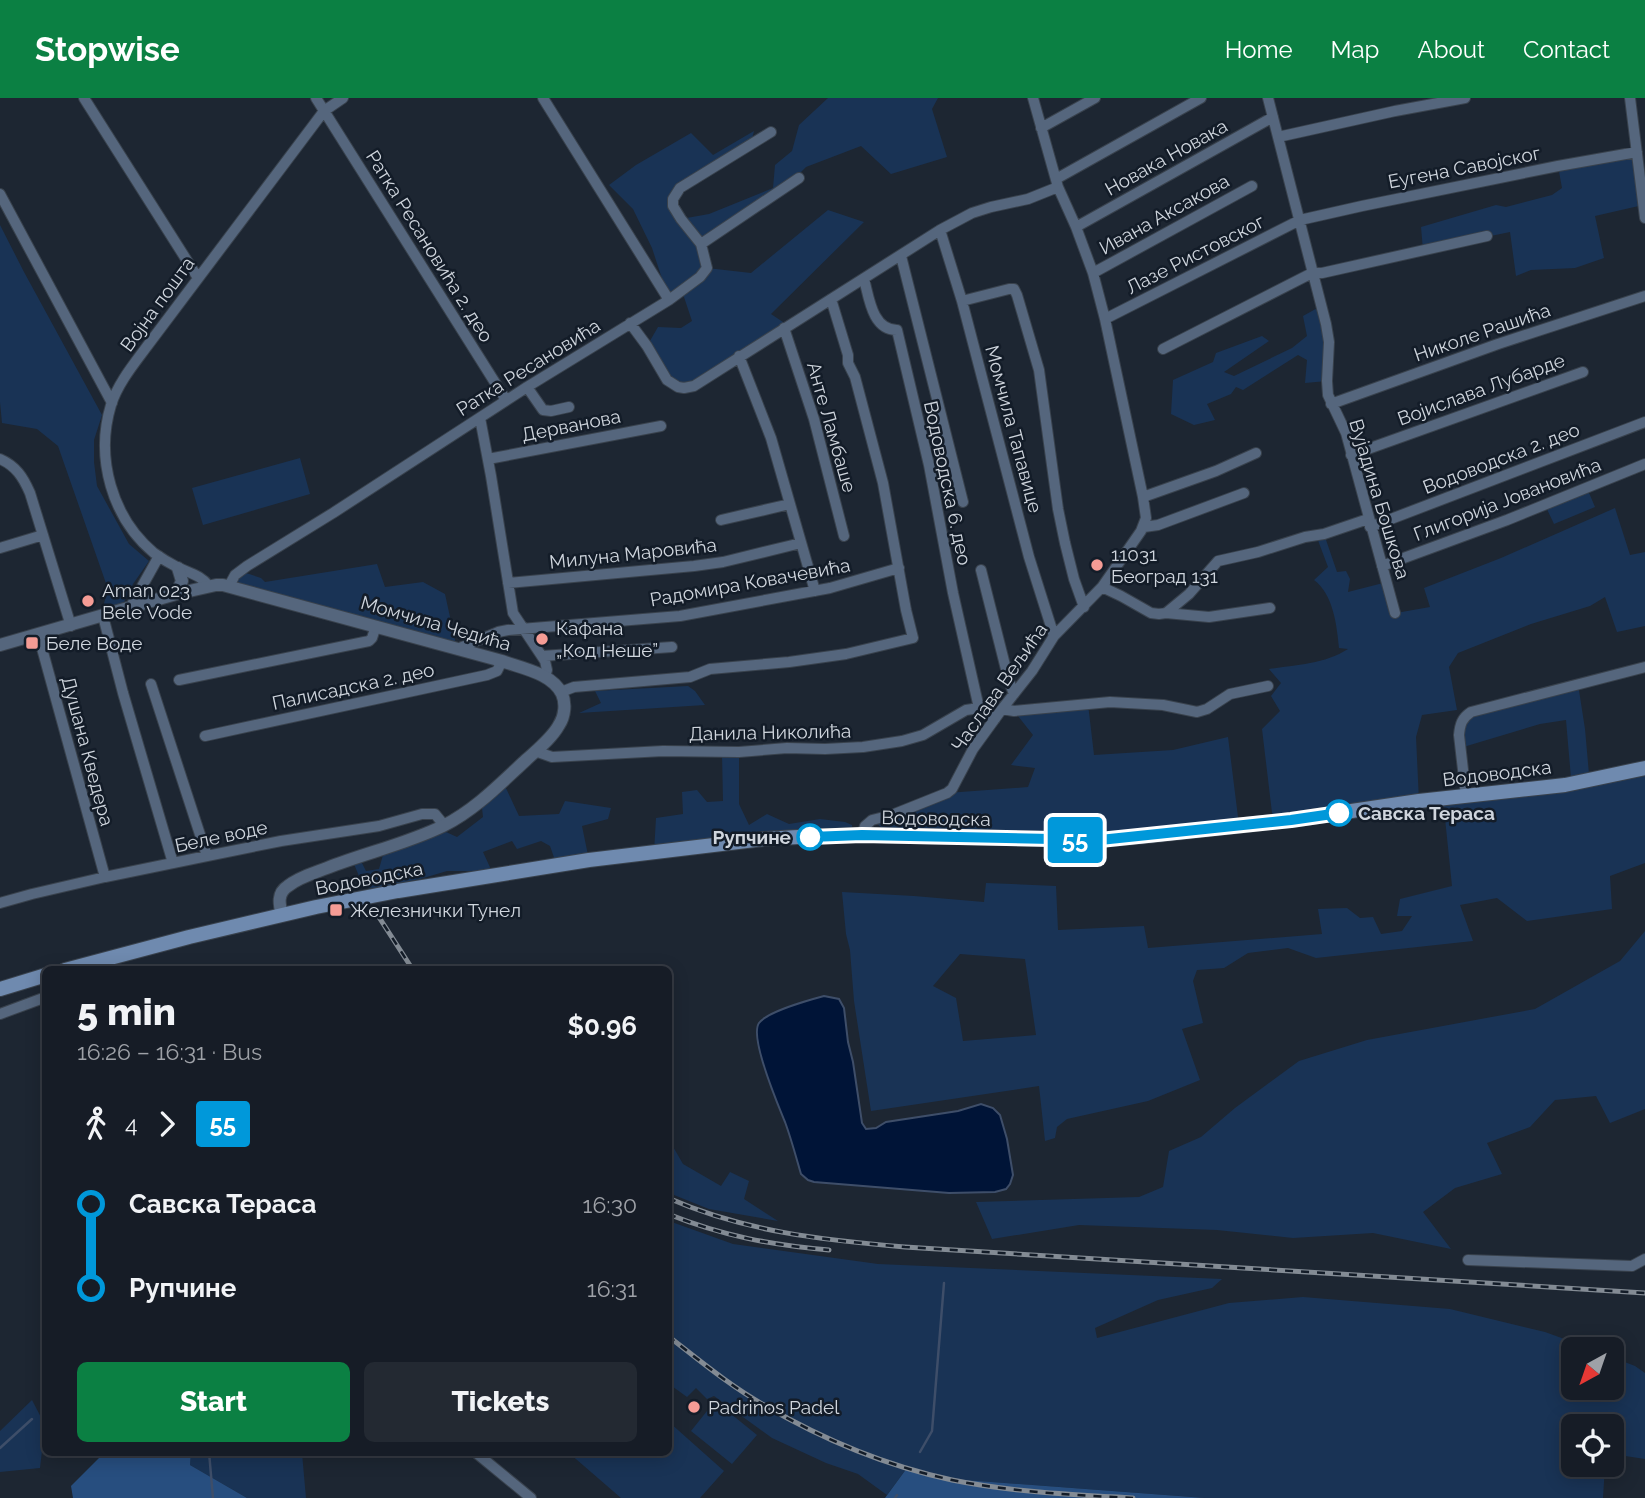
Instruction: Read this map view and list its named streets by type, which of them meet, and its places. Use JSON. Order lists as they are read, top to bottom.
{
  "streets": {
    "main road": ["Водоводска"],
    "street": [
      "Новака Новака",
      "Еугена Савојског",
      "Ивана Аксакова",
      "Ратка Ресановића 2. део",
      "Лазе Ристовског",
      "Војна пошта",
      "Николе Рашића",
      "Ратка Ресановића",
      "Војислава Лубарде",
      "Дерванова",
      "Анте Ламбаше",
      "Момчила Тапавице",
      "Водоводска 2. део",
      "Водоводска 6. део",
      "Вујадина Бошкова",
      "Глигорија Јовановића",
      "Милуна Маровића",
      "Радомира Ковачевића",
      "Момчила Чедића",
      "Палисадска 2. део",
      "Часлава Вељића",
      "Данила Николића",
      "Душана Кведера",
      "Беле воде"
    ]
  },
  "crossings": [
    ["Новака Новака", "Вујадина Бошкова"],
    ["Еугена Савојског", "Лазе Ристовског"],
    ["Еугена Савојског", "Вујадина Бошкова"],
    ["Ратка Ресановића 2. део", "Војна пошта"],
    ["Ратка Ресановића 2. део", "Ратка Ресановића"],
    ["Лазе Ристовског", "Вујадина Бошкова"],
    ["Војна пошта", "Момчила Чедића"],
    ["Николе Рашића", "Вујадина Бошкова"],
    ["Ратка Ресановића", "Анте Ламбаше"],
    ["Ратка Ресановића", "Момчила Тапавице"],
    ["Ратка Ресановића", "Момчила Чедића"],
    ["Војислава Лубарде", "Вујадина Бошкова"],
    ["Момчила Тапавице", "Часлава Вељића"],
    ["Водоводска 2. део", "Вујадина Бошкова"],
    ["Водоводска 6. део", "Данила Николића"],
    ["Вујадина Бошкова", "Глигорија Јовановића"],
    ["Радомира Ковачевића", "Момчила Чедића"],
    ["Момчила Чедића", "Палисадска 2. део"],
    ["Момчила Чедића", "Душана Кведера"],
    ["Часлава Вељића", "Водоводска"],
    ["Душана Кведера", "Беле воде"]
  ],
  "places": {
    "other": [
      "11031 Београд 131",
      "Aman 023 Bele Vode",
      "Кафана „Код Неше”",
      "Савска Тераса",
      "Рупчине",
      "Padrinos Padel"
    ],
    "transit": ["Беле Воде", "Железнички Тунел"]
  },
  "lines": ["bus line 55"],
  "north": "bottom left",
  "page": {
    "header": "Stopwise",
    "nav": [
      "Home",
      "Map",
      "About",
      "Contact"
    ],
    "on_map": "55",
    "heading": ["5 min", "16:26 – 16:31 · Bus", "$0.96"],
    "legs": ["4", "55"],
    "list": [
      {
        "name": "Савска Тераса",
        "value": "16:30"
      },
      {
        "name": "Рупчине",
        "value": "16:31"
      }
    ],
    "buttons": ["Start", "Tickets"]
  }
}
